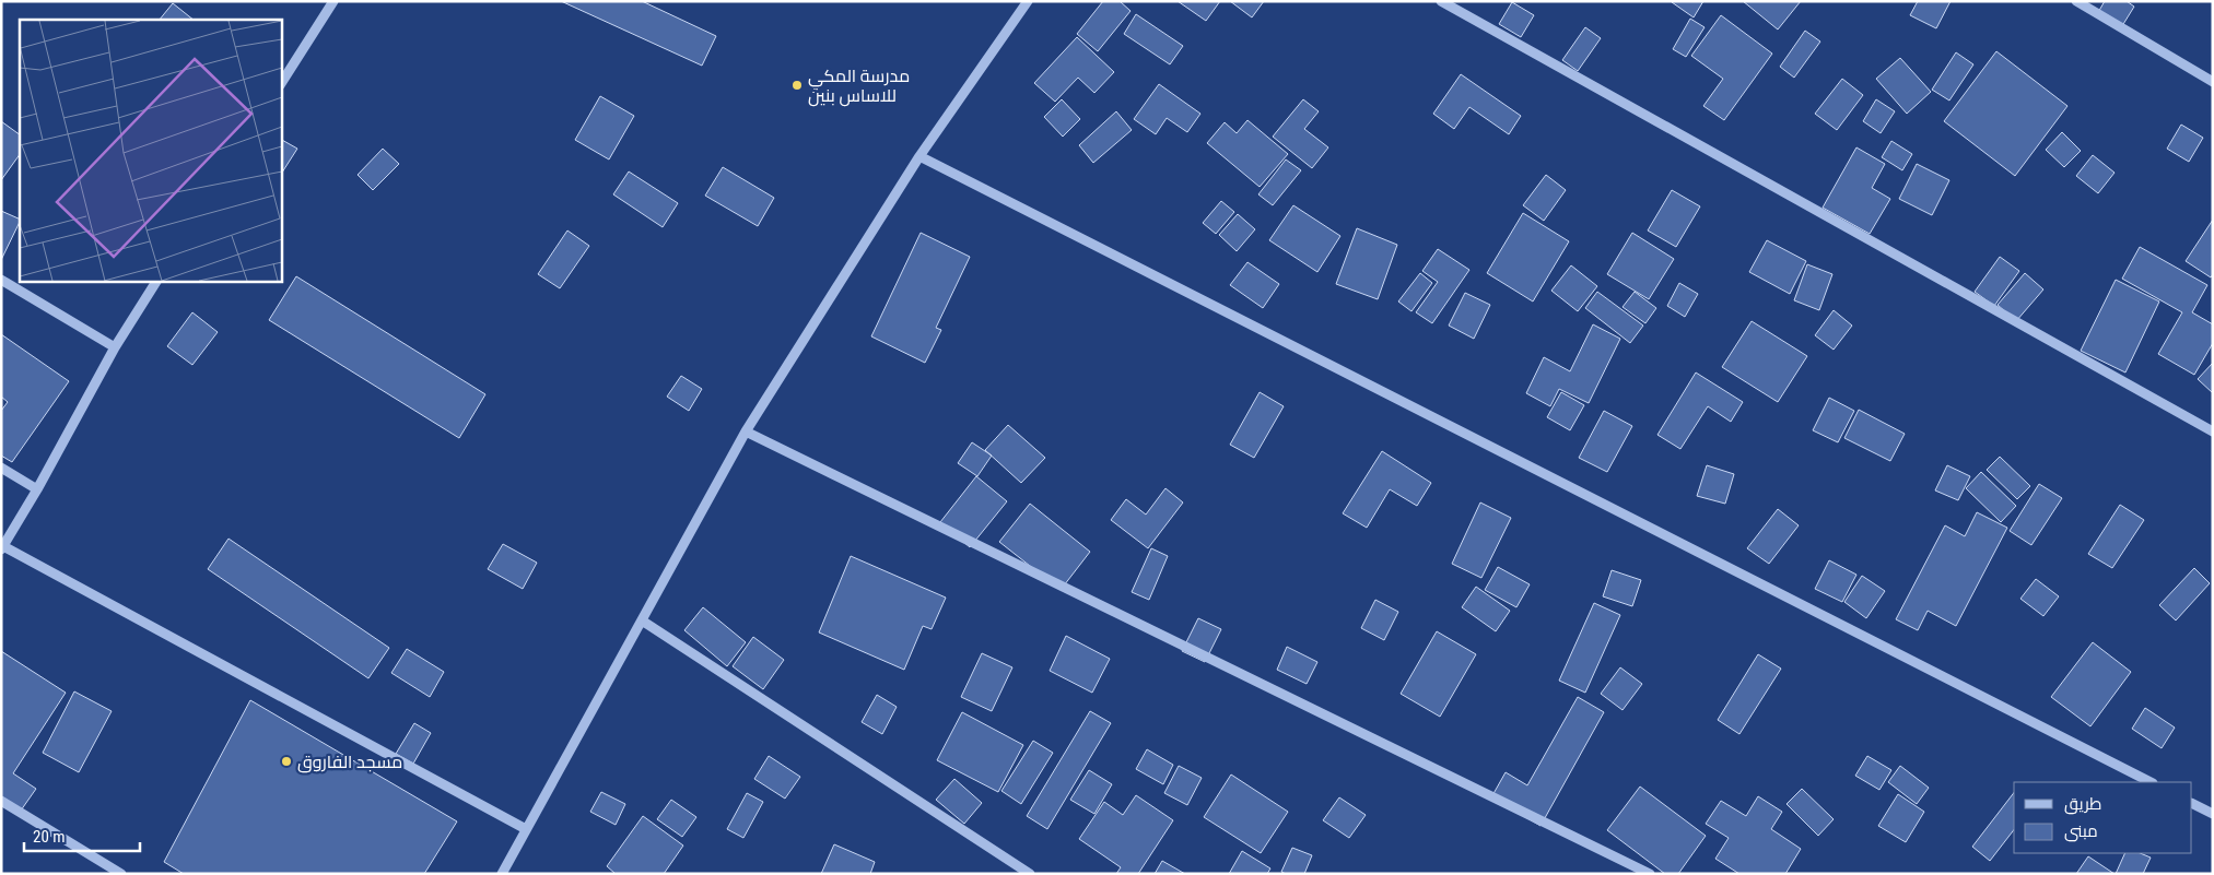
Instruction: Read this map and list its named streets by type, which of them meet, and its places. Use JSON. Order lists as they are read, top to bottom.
{
  "places": ["مدرسة المكي للاساس بنين", "مسجد الفاروق"],
  "legend": ["طريق", "مبنى"],
  "scale_bar": "20 m"
}
